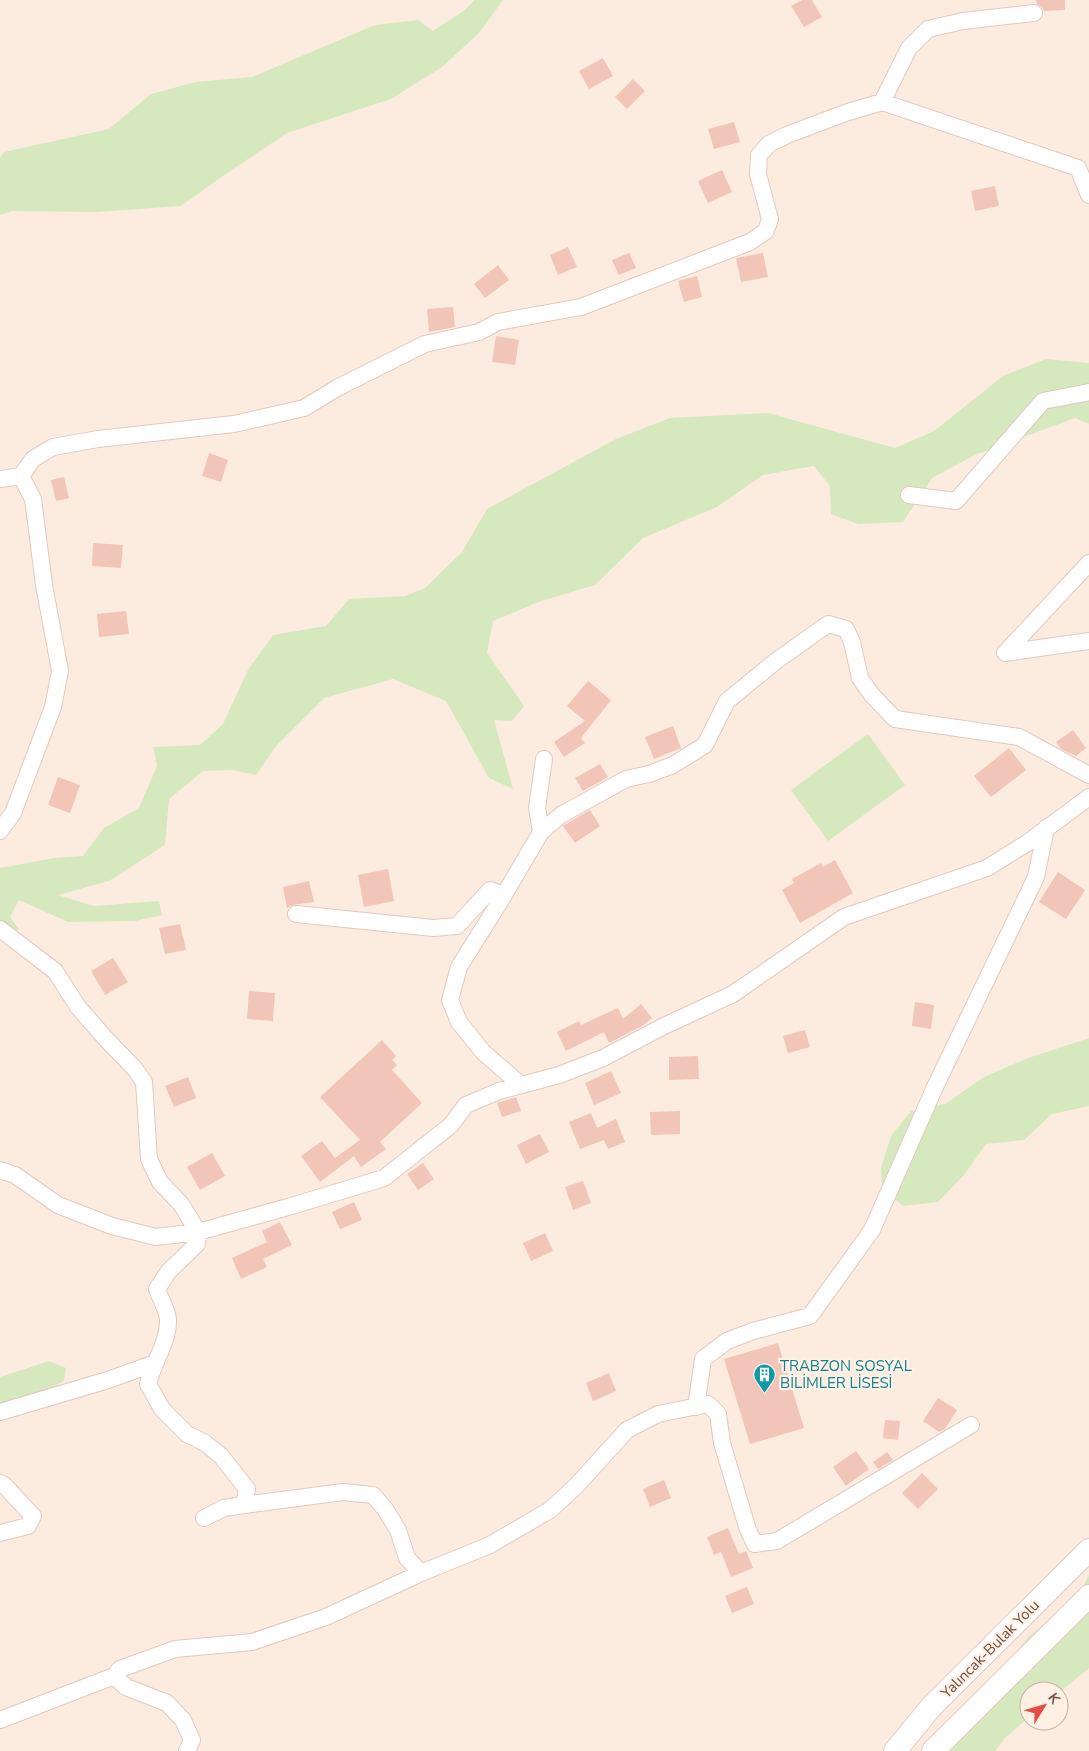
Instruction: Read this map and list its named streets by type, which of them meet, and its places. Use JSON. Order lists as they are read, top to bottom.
{
  "streets": {
    "main road": ["Yalıncak-Bulak Yolu"]
  },
  "places": {
    "building": ["TRABZON SOSYAL BİLİMLER LİSESİ"]
  },
  "north": "top right"
}
